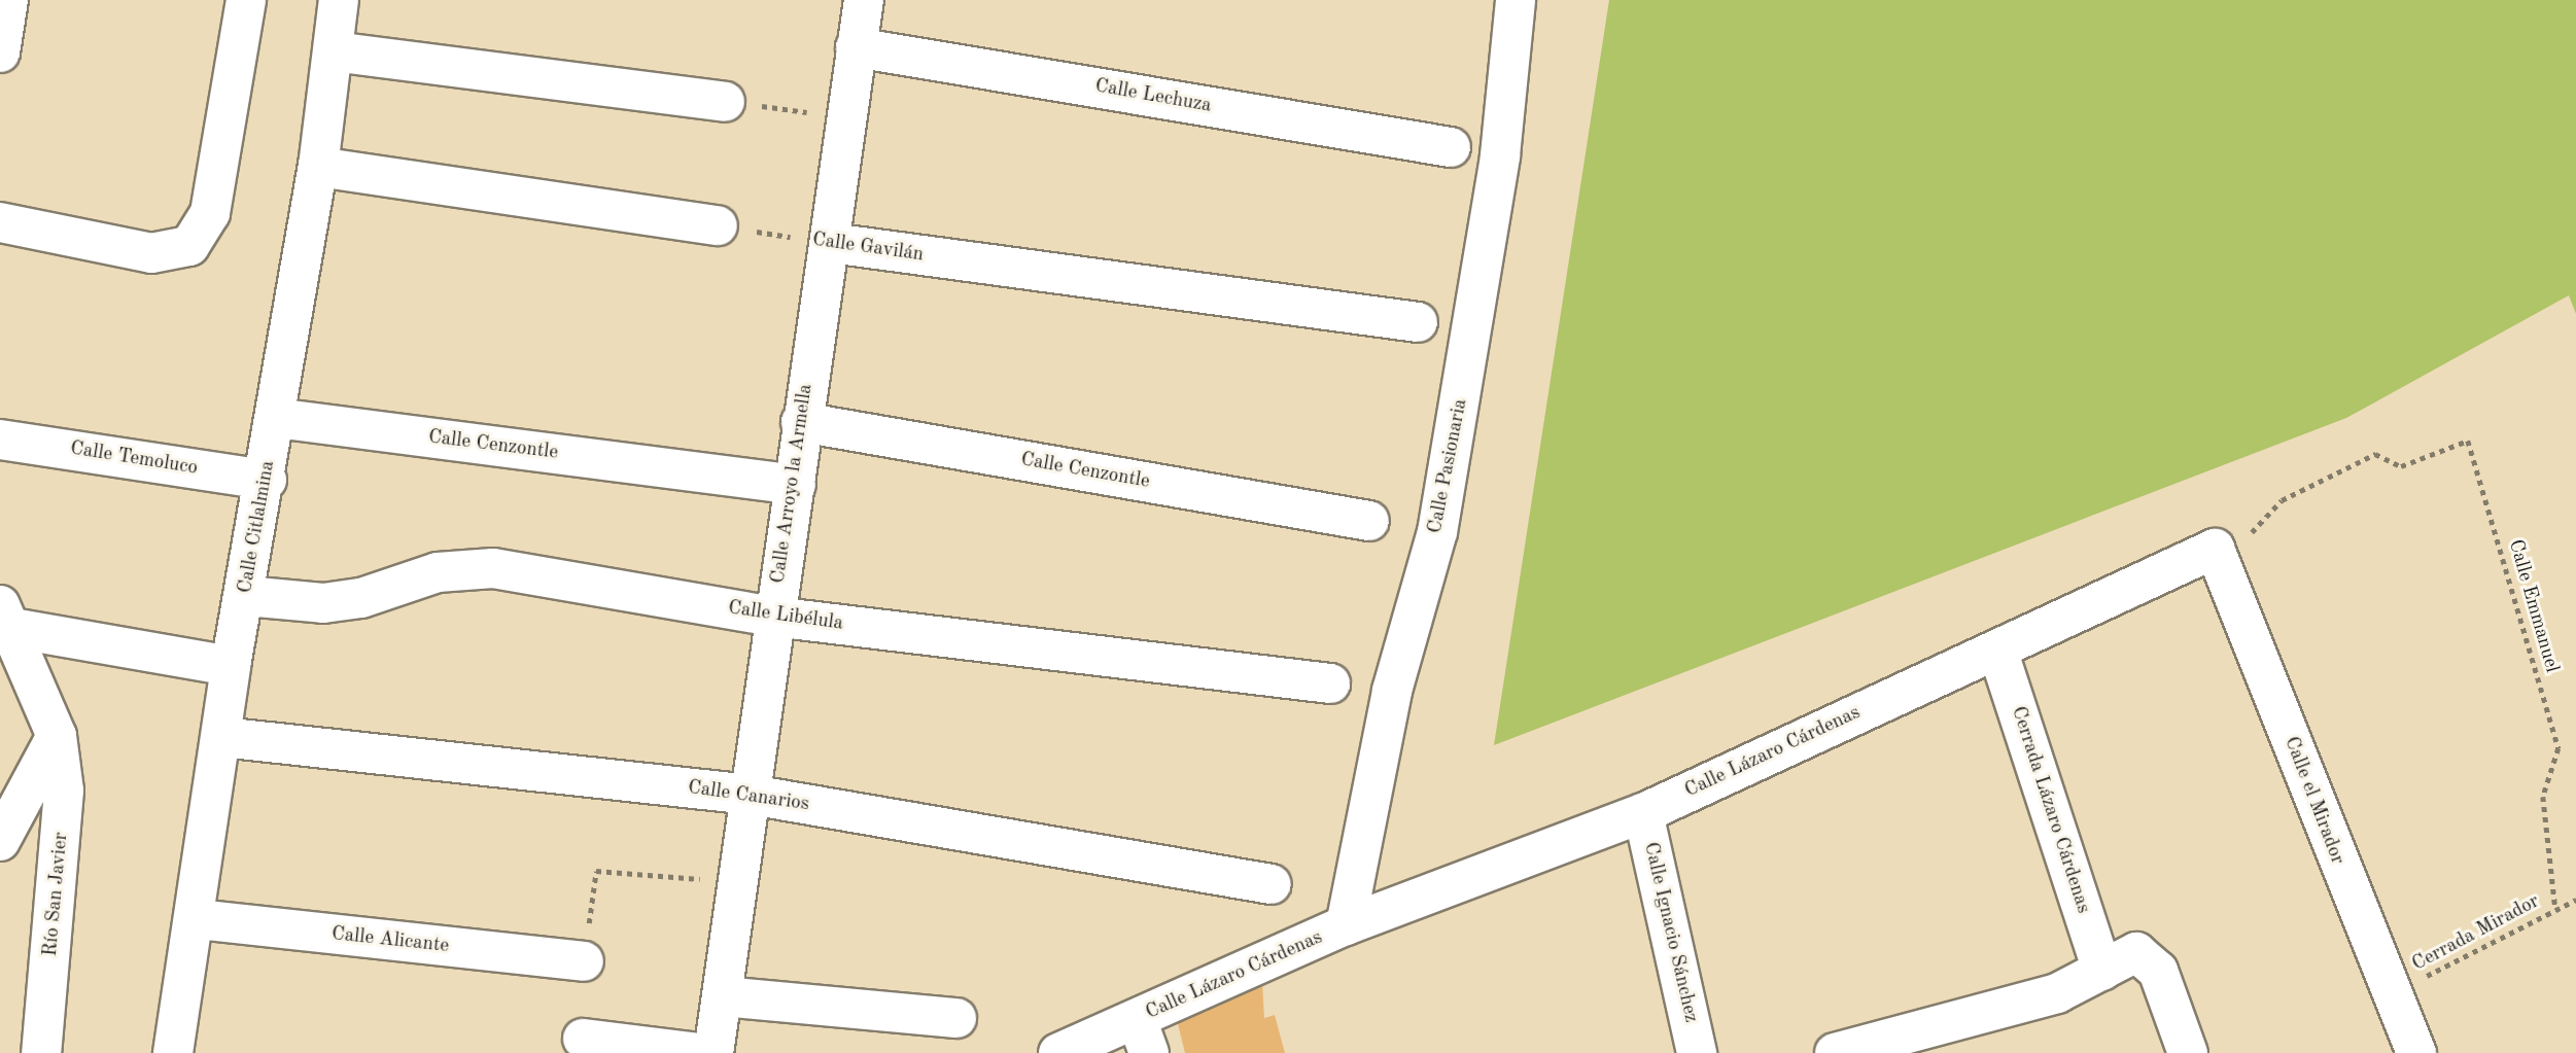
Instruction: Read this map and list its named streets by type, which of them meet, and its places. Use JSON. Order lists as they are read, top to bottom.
{
  "streets": {
    "street": [
      "Calle Lechuza",
      "Calle Gavilán",
      "Calle Cenzontle",
      "Calle Temoluco",
      "Calle Pasionaria",
      "Calle Arroyo la Armella",
      "Calle Citlalmina",
      "Calle Libélula",
      "Calle Lázaro Cárdenas",
      "Calle Canarios",
      "Calle el Mirador",
      "Cerrada Lázaro Cárdenas",
      "Río San Javier",
      "Calle Ignacio Sánchez",
      "Calle Alicante"
    ],
    "path": ["Calle Emmanuel", "Cerrada Mirador"]
  },
  "crossings": [
    ["Calle Lechuza", "Calle Arroyo la Armella"],
    ["Calle Gavilán", "Calle Arroyo la Armella"],
    ["Calle Cenzontle", "Calle Arroyo la Armella"],
    ["Calle Cenzontle", "Calle Citlalmina"],
    ["Calle Temoluco", "Calle Citlalmina"],
    ["Calle Pasionaria", "Calle Lázaro Cárdenas"],
    ["Calle Arroyo la Armella", "Calle Libélula"],
    ["Calle Arroyo la Armella", "Calle Canarios"],
    ["Calle Citlalmina", "Calle Libélula"],
    ["Calle Citlalmina", "Calle Canarios"],
    ["Calle Citlalmina", "Calle Alicante"],
    ["Calle Emmanuel", "Calle Lázaro Cárdenas"],
    ["Calle Emmanuel", "Calle el Mirador"],
    ["Calle Emmanuel", "Cerrada Mirador"],
    ["Calle Lázaro Cárdenas", "Calle el Mirador"],
    ["Calle Lázaro Cárdenas", "Cerrada Lázaro Cárdenas"],
    ["Calle Lázaro Cárdenas", "Calle Ignacio Sánchez"],
    ["Calle el Mirador", "Cerrada Mirador"]
  ]
}
